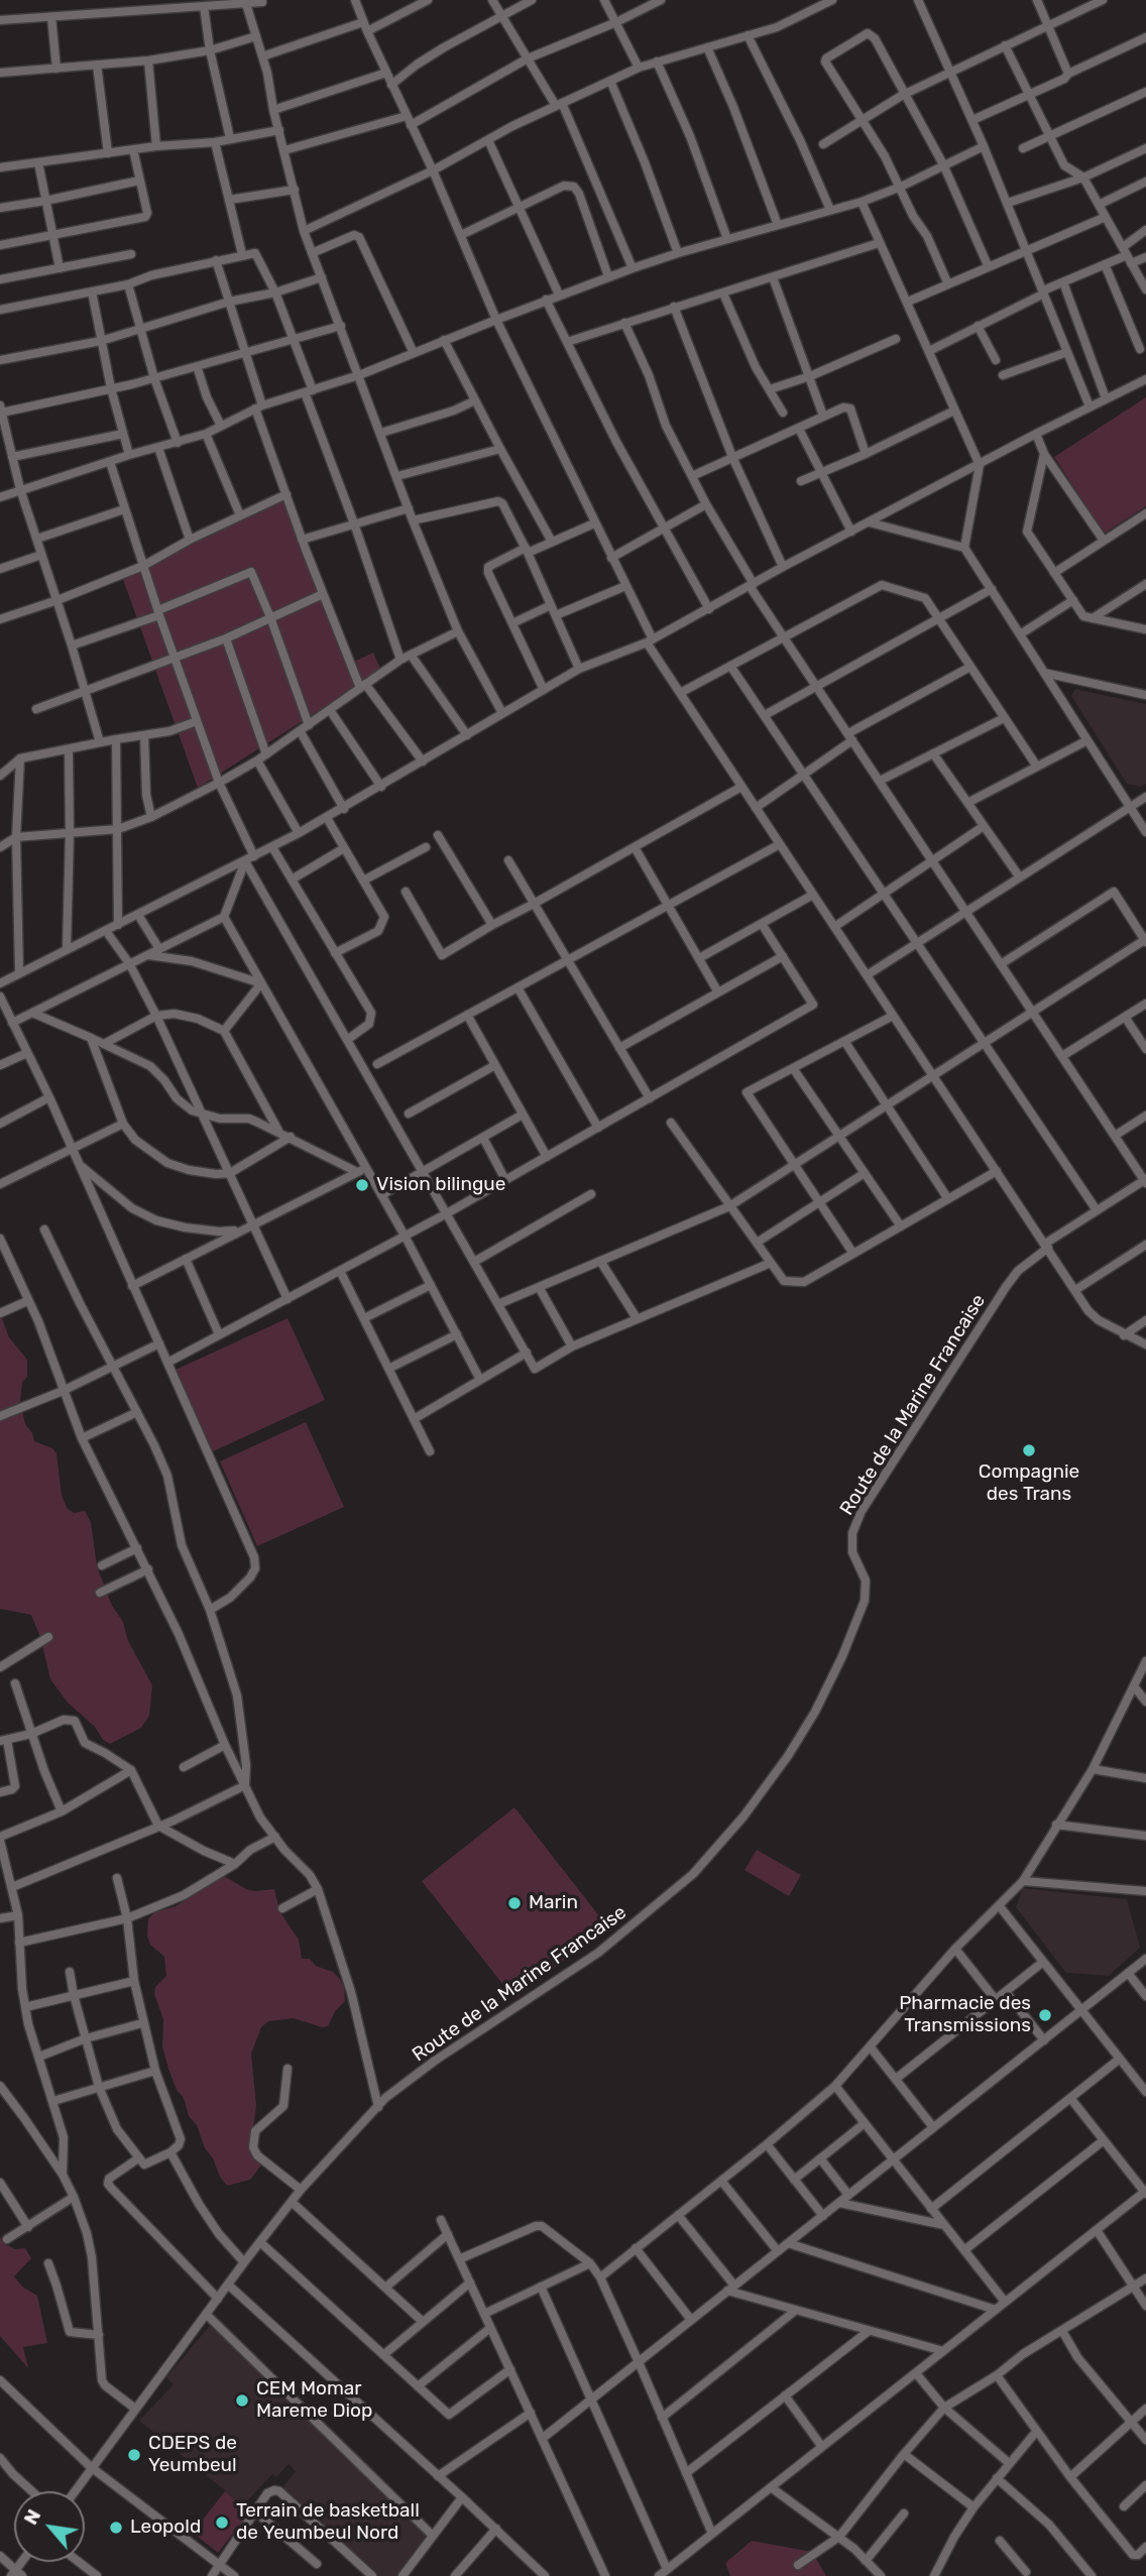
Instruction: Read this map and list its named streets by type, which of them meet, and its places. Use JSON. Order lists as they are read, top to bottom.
{
  "streets": {
    "street": ["Route de la Marine Francaise"]
  },
  "places": [
    "Vision bilingue",
    "Compagnie des Trans",
    "Marin",
    "Pharmacie des Transmissions",
    "CEM Momar Mareme Diop",
    "CDEPS de Yeumbeul",
    "Terrain de basketball de Yeumbeul Nord",
    "Leopold"
  ],
  "north": "top left"
}
